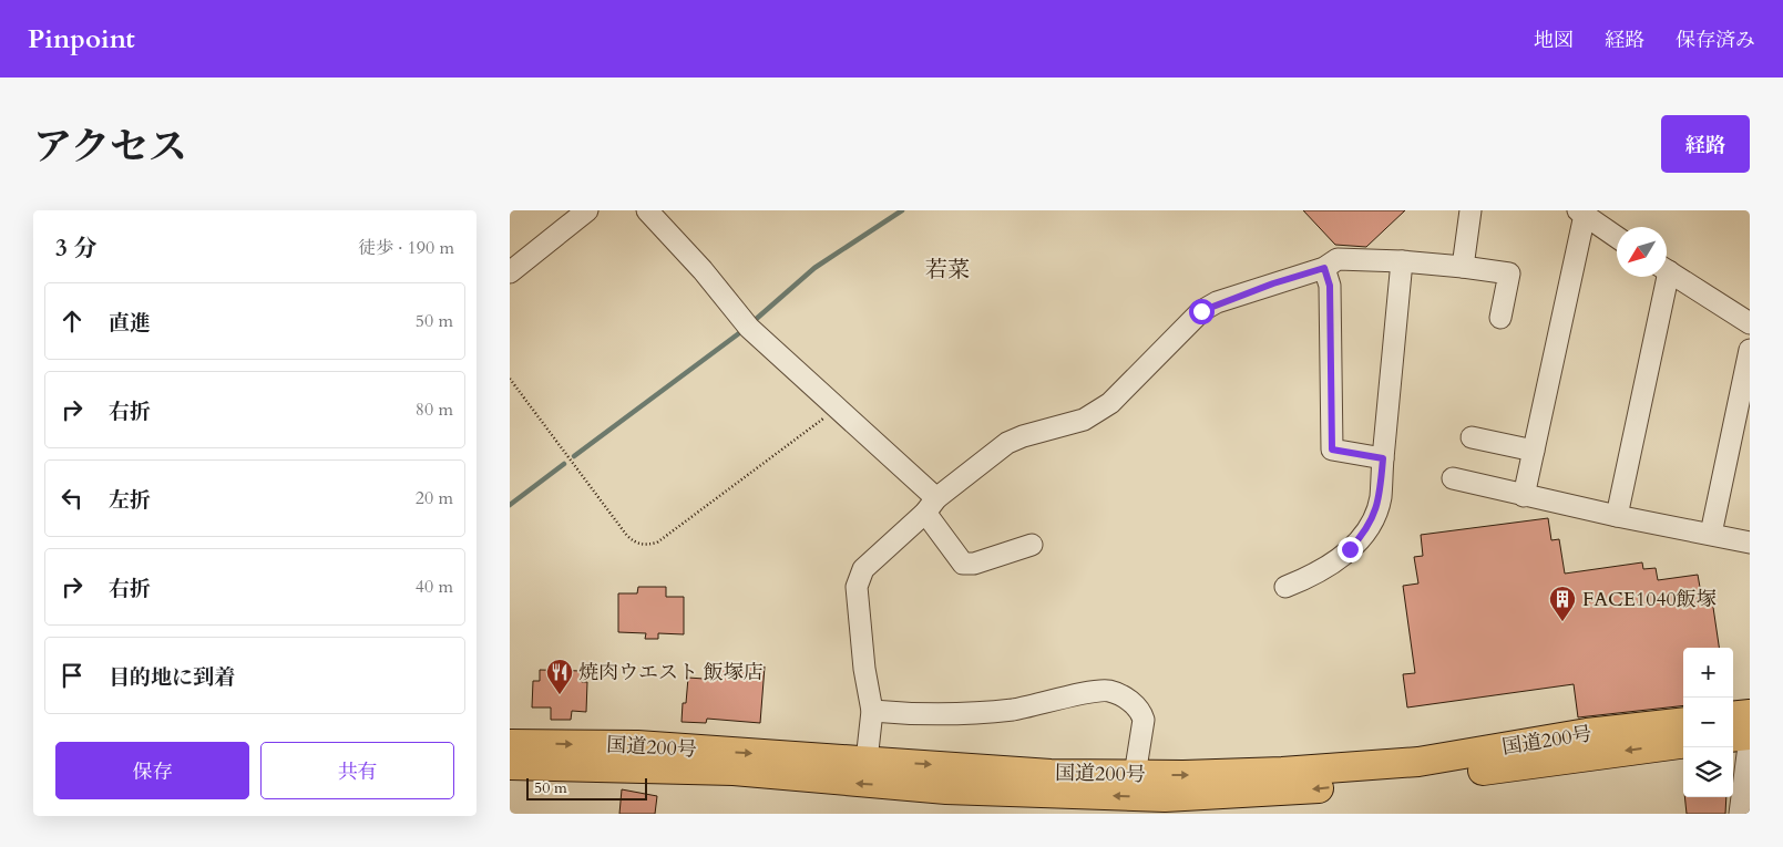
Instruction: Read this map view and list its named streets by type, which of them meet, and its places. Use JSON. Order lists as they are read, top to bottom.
{
  "streets": {
    "highway": ["国道200号"]
  },
  "districts": ["若菜"],
  "places": {
    "building": ["FACE1040飯塚"],
    "restaurant": ["焼肉ウエスト 飯塚店"]
  },
  "scale_bar": "50 m",
  "north": "bottom left",
  "page": {
    "header": "Pinpoint",
    "nav": ["地図", "経路", "保存済み"],
    "title": "アクセス",
    "buttons": [
      "経路",
      ["保存", "共有"]
    ],
    "heading": ["3 分", "徒歩 · 190 m"],
    "list": [
      ["直進", "50 m"],
      ["右折", "80 m"],
      ["左折", "20 m"],
      ["右折", "40 m"],
      "目的地に到着"
    ],
    "map_buttons": ["+", "−"],
    "scale": "50 m"
  }
}
